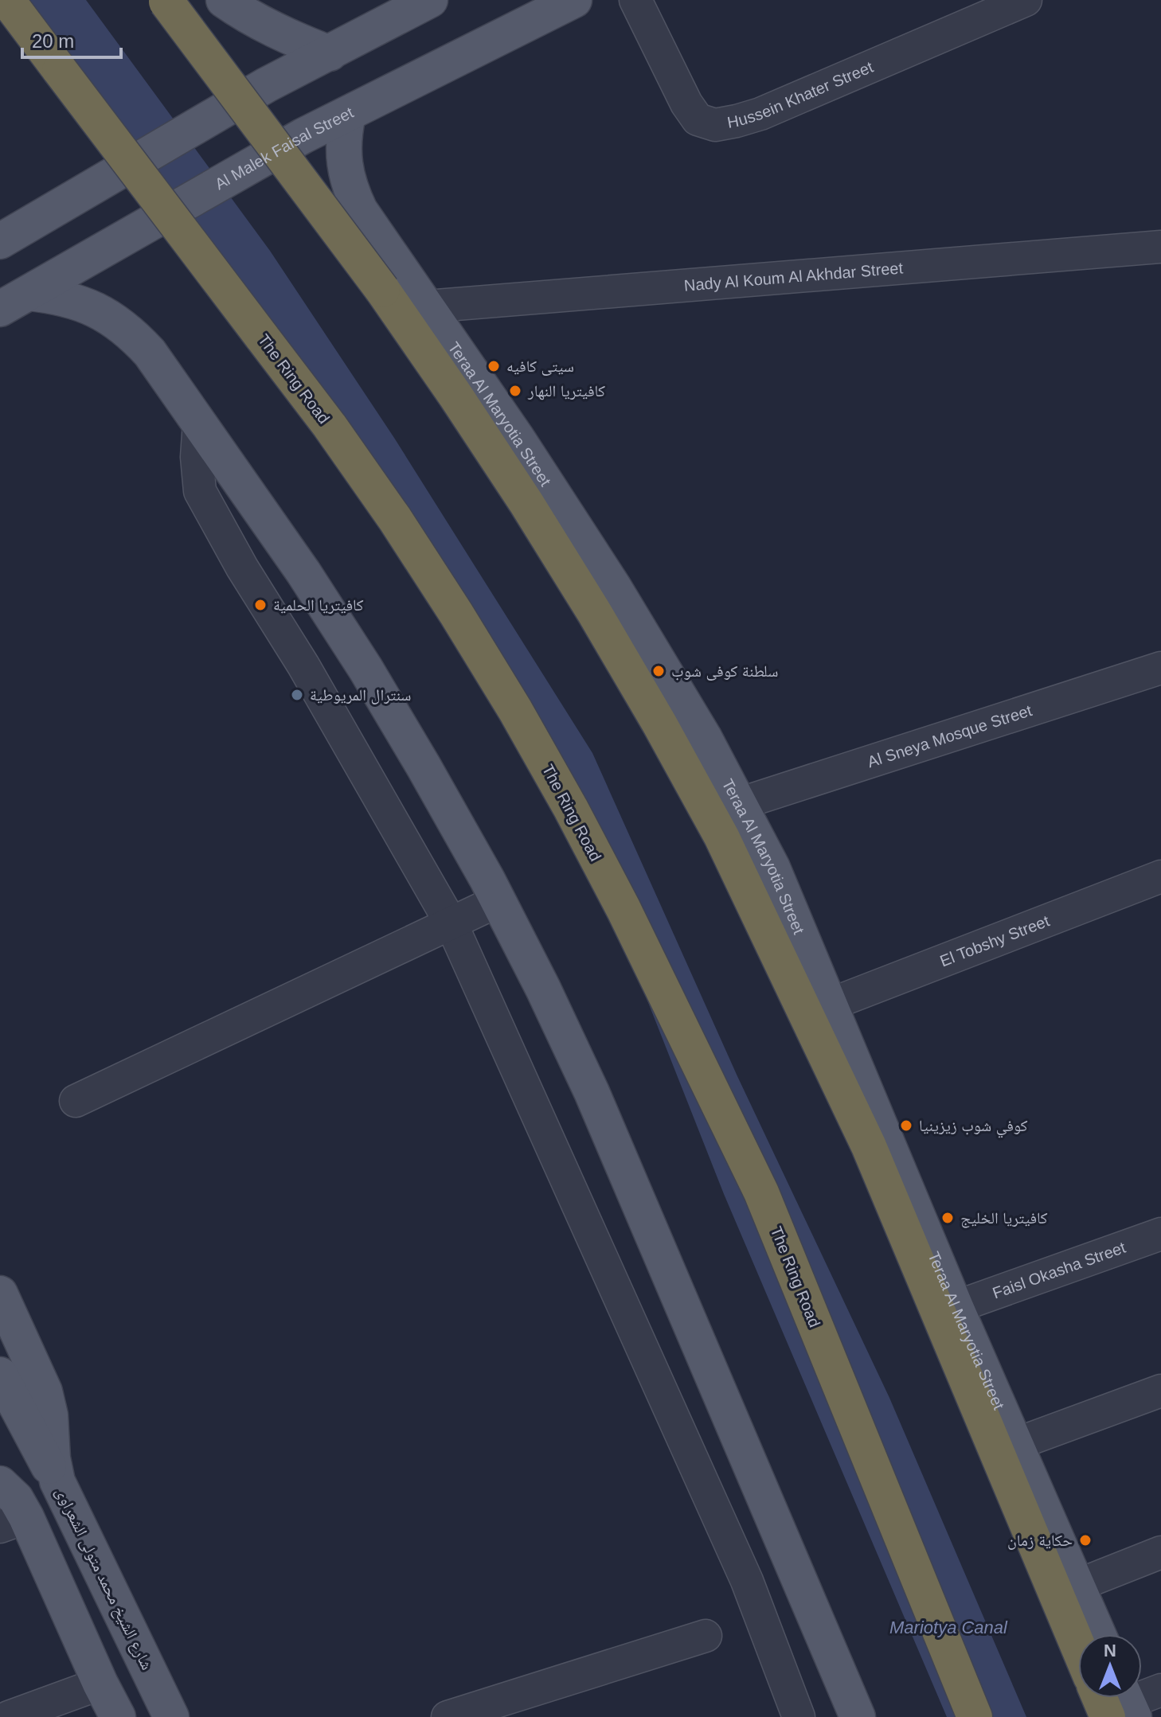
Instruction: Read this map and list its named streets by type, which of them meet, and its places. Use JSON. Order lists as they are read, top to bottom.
{
  "streets": {
    "highway": ["The Ring Road"],
    "main road": ["Al Malek Faisal Street", "Teraa Al Maryotia Street", "شارع الشيخ محمد متولى الشعراوى"],
    "street": [
      "Hussein Khater Street",
      "Nady Al Koum Al Akhdar Street",
      "Al Sneya Mosque Street",
      "El Tobshy Street",
      "Faisl Okasha Street"
    ]
  },
  "crossings": [
    ["Al Malek Faisal Street", "Teraa Al Maryotia Street"],
    ["Nady Al Koum Al Akhdar Street", "Teraa Al Maryotia Street"],
    ["Teraa Al Maryotia Street", "Al Sneya Mosque Street"],
    ["Teraa Al Maryotia Street", "El Tobshy Street"],
    ["Teraa Al Maryotia Street", "Faisl Okasha Street"]
  ],
  "water": ["Mariotya Canal"],
  "places": [
    "سيتى كافيه",
    "كافيتريا النهار",
    "كافيتريا الحلمية",
    "سلطنة كوفى شوب",
    "سنترال المريوطية",
    "كوفي شوب زيزينيا",
    "كافيتريا الخليج",
    "حكاية زمان"
  ],
  "scale_bar": "20 m",
  "north": "top"
}
